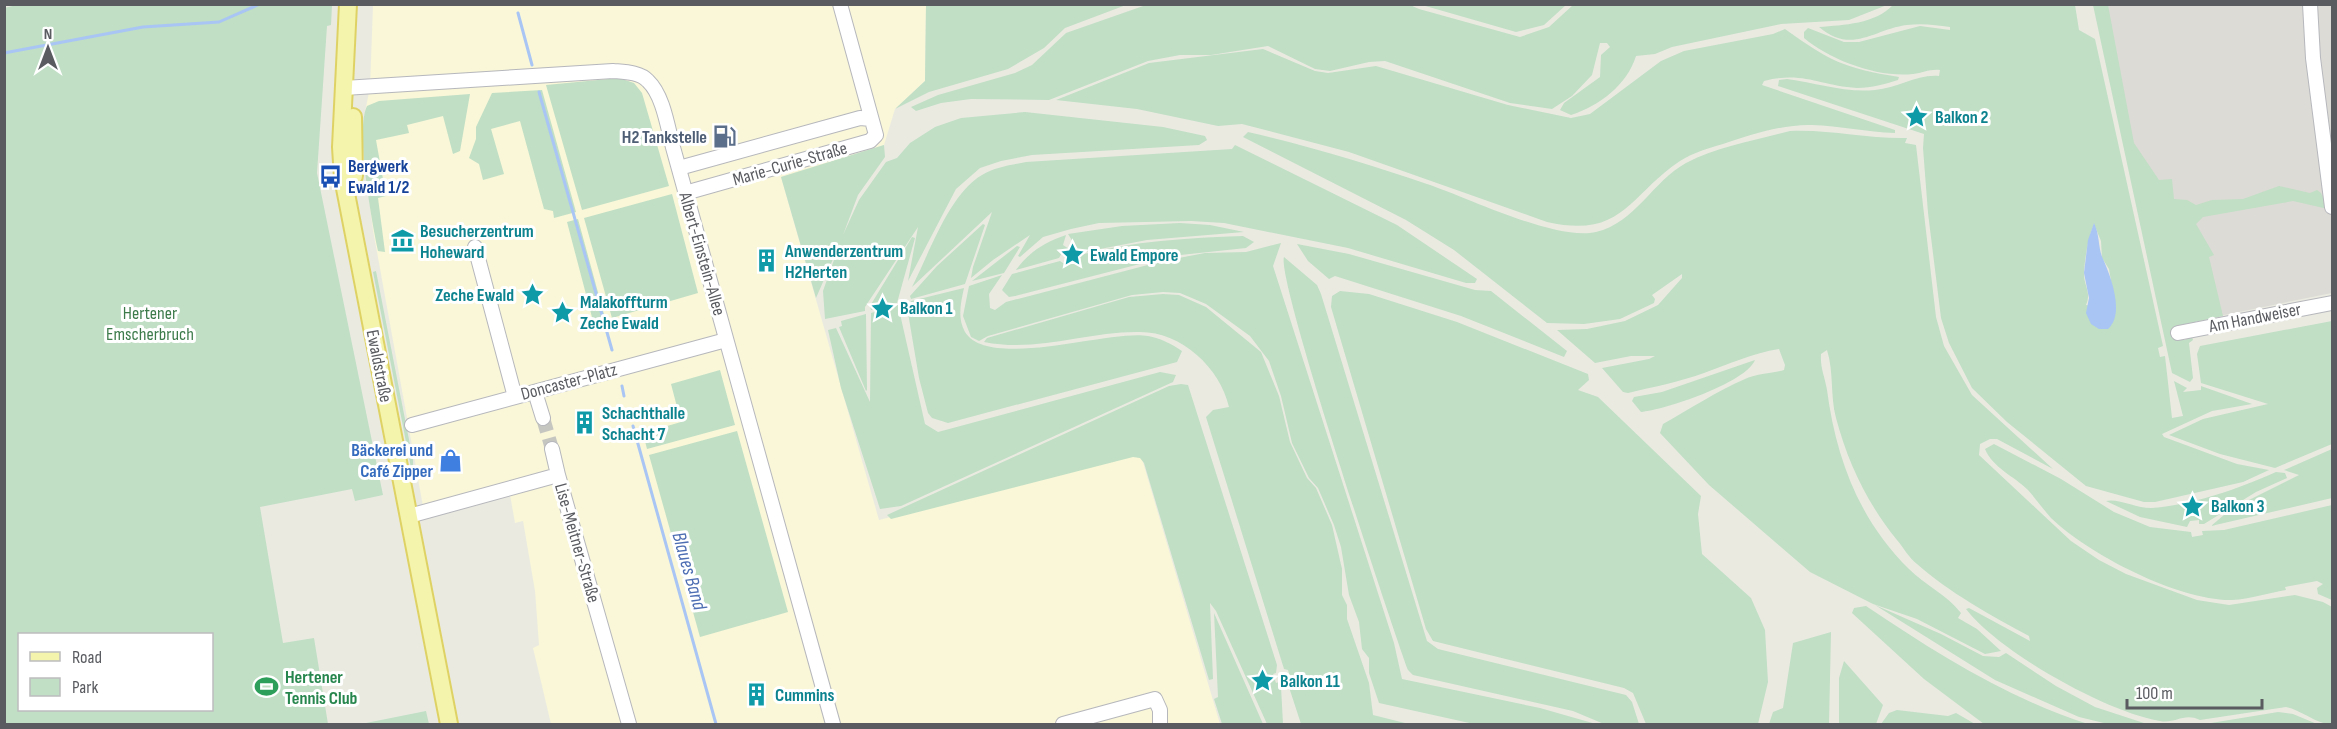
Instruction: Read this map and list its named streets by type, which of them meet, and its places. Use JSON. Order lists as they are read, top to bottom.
{
  "streets": {
    "main road": ["Ewaldstraße"],
    "street": [
      "Marie-Curie-Straße",
      "Albert-Einstein-Allee",
      "Am Handweiser",
      "Doncaster-Platz",
      "Lise-Meitner-Straße"
    ]
  },
  "crossings": [
    ["Marie-Curie-Straße", "Albert-Einstein-Allee"],
    ["Albert-Einstein-Allee", "Ewaldstraße"],
    ["Albert-Einstein-Allee", "Doncaster-Platz"],
    ["Ewaldstraße", "Lise-Meitner-Straße"]
  ],
  "water": ["Blaues Band"],
  "parks": ["Hertener Emscherbruch"],
  "places": {
    "place": [
      "Balkon 2",
      "Ewald Empore",
      "Zeche Ewald",
      "Balkon 1",
      "Malakoffturm Zeche Ewald",
      "Balkon 3",
      "Balkon 11"
    ],
    "fuel station": ["H2 Tankstelle"],
    "bus stop": ["Bergwerk Ewald 1/2"],
    "museum": ["Besucherzentrum Hoheward"],
    "building": ["Anwenderzentrum H2Herten", "Schachthalle Schacht 7", "Cummins"],
    "shop": ["Bäckerei und Café Zipper"],
    "sports": ["Hertener Tennis Club"]
  },
  "legend": ["Road", "Park"],
  "scale_bar": "100 m",
  "north": "top"
}
